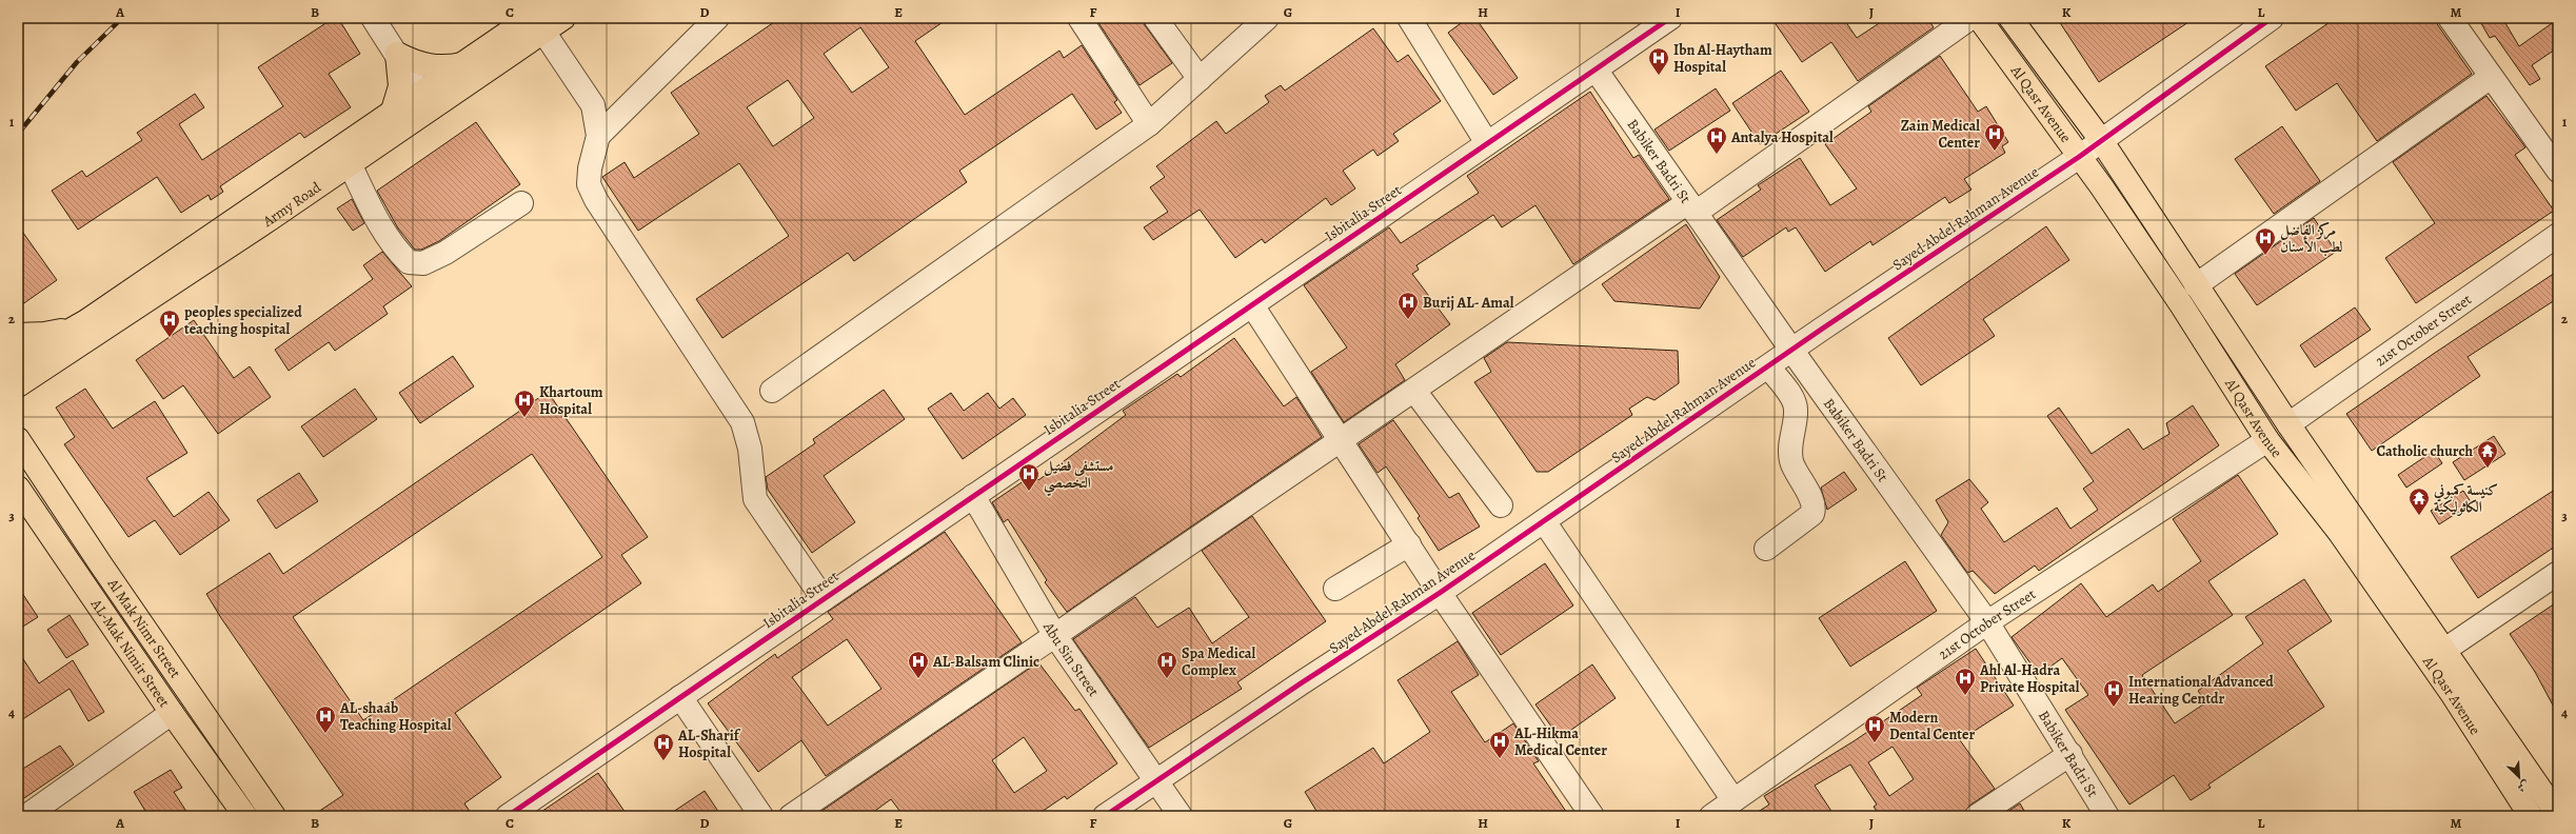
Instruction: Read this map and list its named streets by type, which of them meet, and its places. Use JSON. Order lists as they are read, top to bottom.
{
  "streets": {
    "main road": [
      "Al Qasr Avenue",
      "Army Road",
      "Al Mak Nimr Street",
      "AL-Mak Nimir Street"
    ],
    "street": [
      "Babiker Badri St",
      "Isbitalia Street",
      "Sayed Abdel Rahman Avenue",
      "21st October Street",
      "Abu Sin Street"
    ]
  },
  "crossings": [
    ["Al Qasr Avenue", "Sayed Abdel Rahman Avenue"],
    ["Al Qasr Avenue", "21st October Street"],
    ["Babiker Badri St", "Isbitalia Street"],
    ["Babiker Badri St", "Sayed Abdel Rahman Avenue"],
    ["Babiker Badri St", "21st October Street"],
    ["Isbitalia Street", "Abu Sin Street"],
    ["Sayed Abdel Rahman Avenue", "Abu Sin Street"]
  ],
  "places": {
    "hospital": [
      "Ibn Al-Haytham Hospital",
      "Zain Medical Center",
      "Antalya Hospital",
      "مركز الفاضل لطب الأسنان",
      "Burij AL- Amal",
      "peoples specialized teaching hospital",
      "Khartoum Hospital",
      "مستشفى فضيل التخصصي",
      "AL-Balsam Clinic",
      "Spa Medical Complex",
      "Ahl Al-Hadra Private Hospital",
      "International Advanced Hearing Centdr",
      "AL-shaab Teaching Hospital",
      "Modern Dental Center",
      "AL-Hikma Medical Center",
      "AL-Sharif Hospital"
    ],
    "temple": ["Catholic church", "كنيسة كمبوني الكاثوليكية"]
  },
  "north": "bottom right",
  "grid": {
    "columns": [
      "A",
      "B",
      "C",
      "D",
      "E",
      "F",
      "G",
      "H",
      "I",
      "J",
      "K",
      "L",
      "M"
    ],
    "rows": [
      "1",
      "2",
      "3",
      "4"
    ]
  }
}
